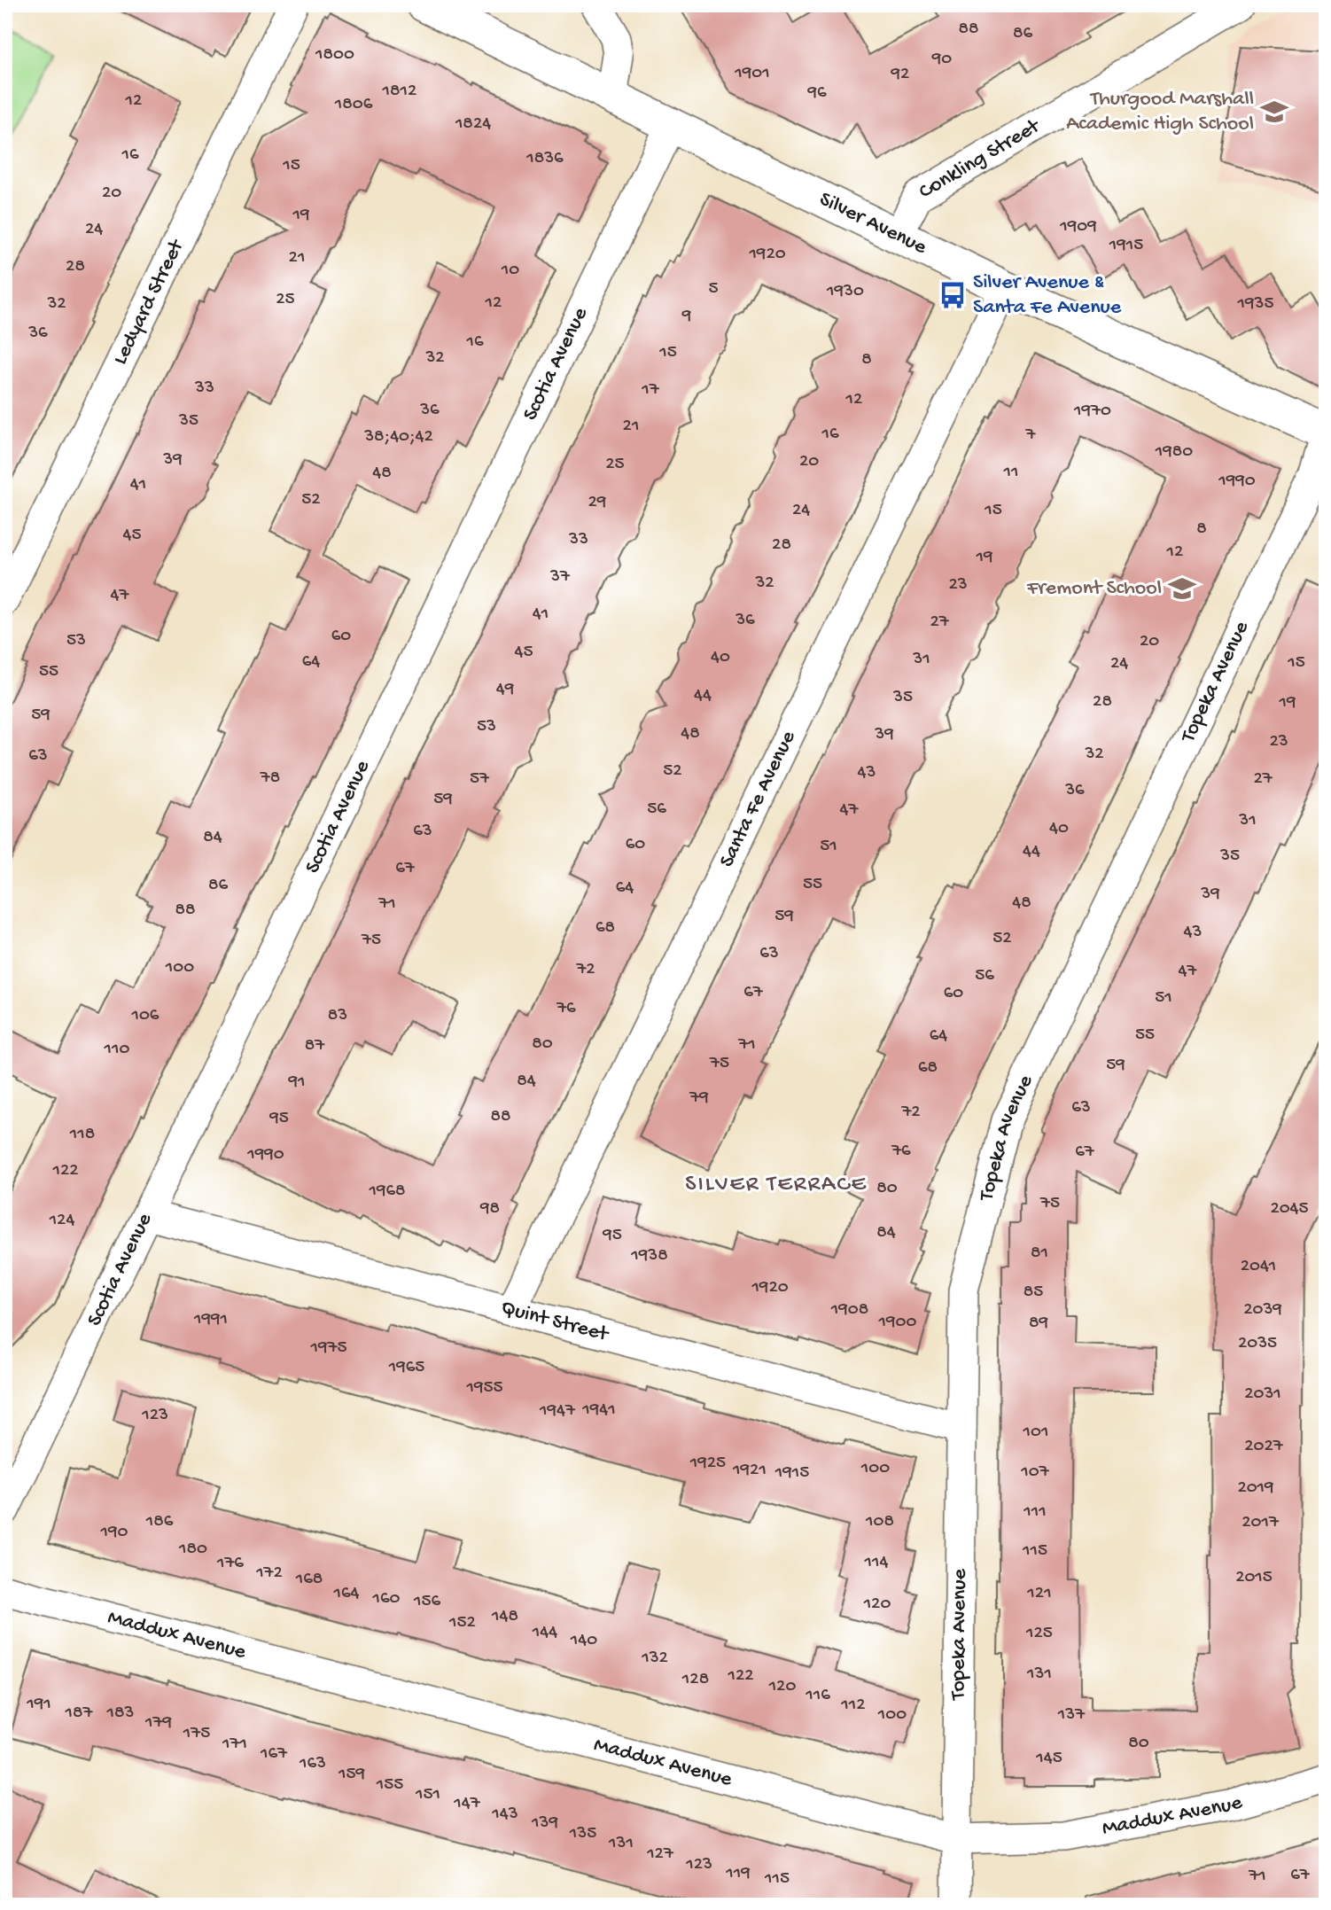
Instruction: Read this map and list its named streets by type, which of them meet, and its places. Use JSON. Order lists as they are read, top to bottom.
{
  "streets": {
    "street": [
      "Conkling Street",
      "Silver Avenue",
      "Ledyard Street",
      "Scotia Avenue",
      "Topeka Avenue",
      "Santa Fe Avenue",
      "Quint Street",
      "Maddux Avenue"
    ]
  },
  "crossings": [
    ["Conkling Street", "Silver Avenue"],
    ["Silver Avenue", "Scotia Avenue"],
    ["Silver Avenue", "Topeka Avenue"],
    ["Silver Avenue", "Santa Fe Avenue"],
    ["Scotia Avenue", "Quint Street"],
    ["Topeka Avenue", "Quint Street"],
    ["Topeka Avenue", "Maddux Avenue"],
    ["Santa Fe Avenue", "Quint Street"]
  ],
  "districts": ["SILVER TERRACE"],
  "places": {
    "school or university": ["Thurgood Marshall Academic High School", "Fremont School"],
    "bus stop": ["Silver Avenue & Santa Fe Avenue"]
  },
  "house_numbers": [
    "88",
    "86",
    "1800",
    "90",
    "1901",
    "92",
    "1812",
    "96",
    "12",
    "1806",
    "1824",
    "16",
    "1836",
    "15",
    "20",
    "19",
    "1909",
    "24",
    "1915",
    "1920",
    "21",
    "28",
    "10",
    "5",
    "1930",
    "25",
    "12",
    "32",
    "1935",
    "9",
    "36",
    "16",
    "15",
    "32",
    "8",
    "33",
    "17",
    "12",
    "36",
    "1970",
    "35",
    "21",
    "16",
    "7",
    "38;40;42",
    "1980",
    "39",
    "20",
    "25",
    "11",
    "48",
    "1990",
    "41",
    "52",
    "29",
    "24",
    "15",
    "8",
    "45",
    "33",
    "28",
    "12",
    "19",
    "37",
    "32",
    "23",
    "47",
    "41",
    "36",
    "27",
    "60",
    "53",
    "20",
    "45",
    "40",
    "31",
    "64",
    "15",
    "24",
    "55",
    "49",
    "44",
    "35",
    "28",
    "19",
    "59",
    "53",
    "48",
    "39",
    "23",
    "32",
    "63",
    "52",
    "43",
    "78",
    "57",
    "27",
    "36",
    "59",
    "56",
    "47",
    "31",
    "40",
    "63",
    "84",
    "60",
    "51",
    "44",
    "35",
    "67",
    "55",
    "86",
    "64",
    "39",
    "48",
    "71",
    "88",
    "59",
    "68",
    "43",
    "52",
    "75",
    "63",
    "100",
    "72",
    "47",
    "56",
    "67",
    "60",
    "51",
    "76",
    "106",
    "83",
    "55",
    "64",
    "80",
    "71",
    "87",
    "110",
    "75",
    "59",
    "68",
    "84",
    "91",
    "79",
    "63",
    "72",
    "88",
    "95",
    "118",
    "76",
    "67",
    "1990",
    "122",
    "80",
    "1968",
    "75",
    "98",
    "2045",
    "124",
    "84",
    "95",
    "81",
    "1938",
    "2041",
    "1920",
    "85",
    "1908",
    "2039",
    "1991",
    "1900",
    "89",
    "2035",
    "1975",
    "1965",
    "1955",
    "2031",
    "1941",
    "1947",
    "123",
    "101",
    "2027",
    "1925",
    "100",
    "1921",
    "107",
    "1915",
    "2019",
    "111",
    "186",
    "108",
    "2017",
    "190",
    "180",
    "115",
    "114",
    "176",
    "172",
    "2015",
    "168",
    "164",
    "121",
    "160",
    "156",
    "120",
    "148",
    "152",
    "144",
    "125",
    "140",
    "132",
    "131",
    "122",
    "128",
    "120",
    "116",
    "191",
    "112",
    "187",
    "183",
    "100",
    "137",
    "179",
    "175",
    "80",
    "171",
    "167",
    "145",
    "163",
    "159",
    "155",
    "151",
    "147",
    "143",
    "139",
    "135",
    "131",
    "127",
    "123",
    "119",
    "67",
    "71",
    "115"
  ]
}
